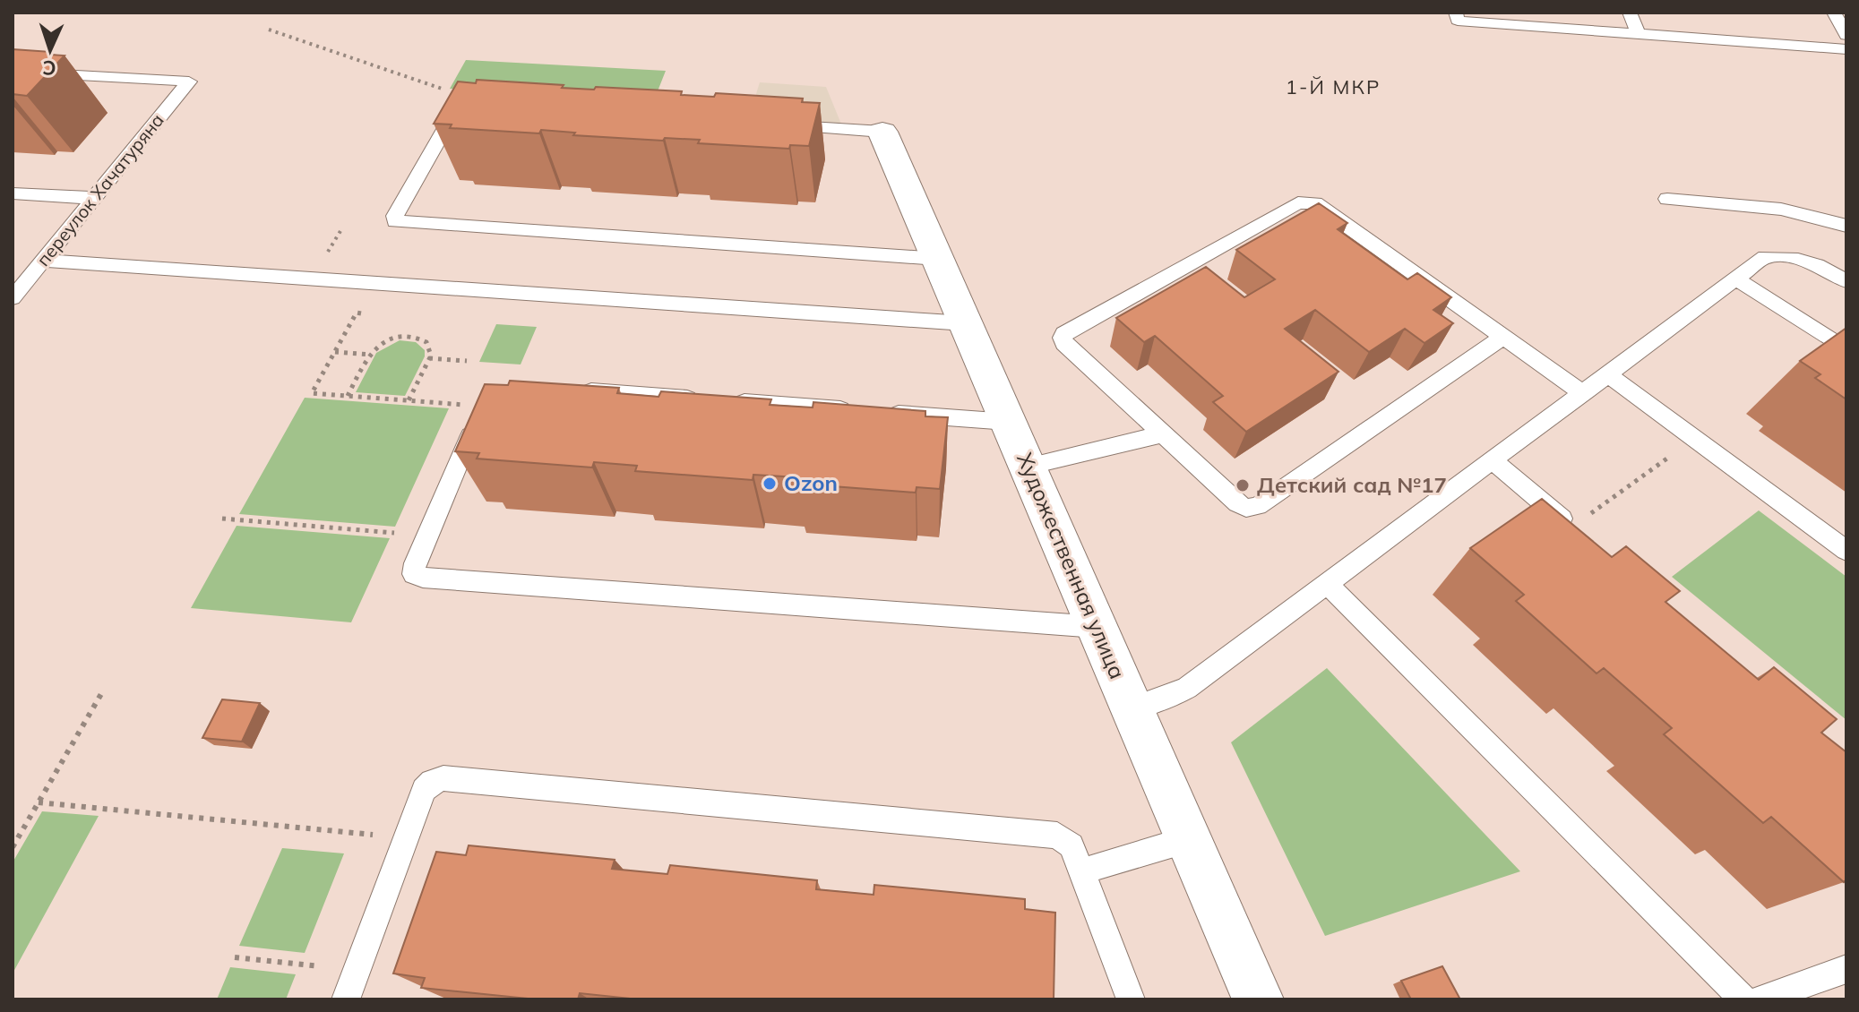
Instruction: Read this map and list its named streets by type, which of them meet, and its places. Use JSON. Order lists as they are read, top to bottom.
{
  "streets": {
    "street": ["Художественная улица"],
    "lane": ["переулок Хачатуряна"]
  },
  "districts": ["1-Й МКР"],
  "places": ["Ozon", "Детский сад №17"],
  "north": "bottom"
}
